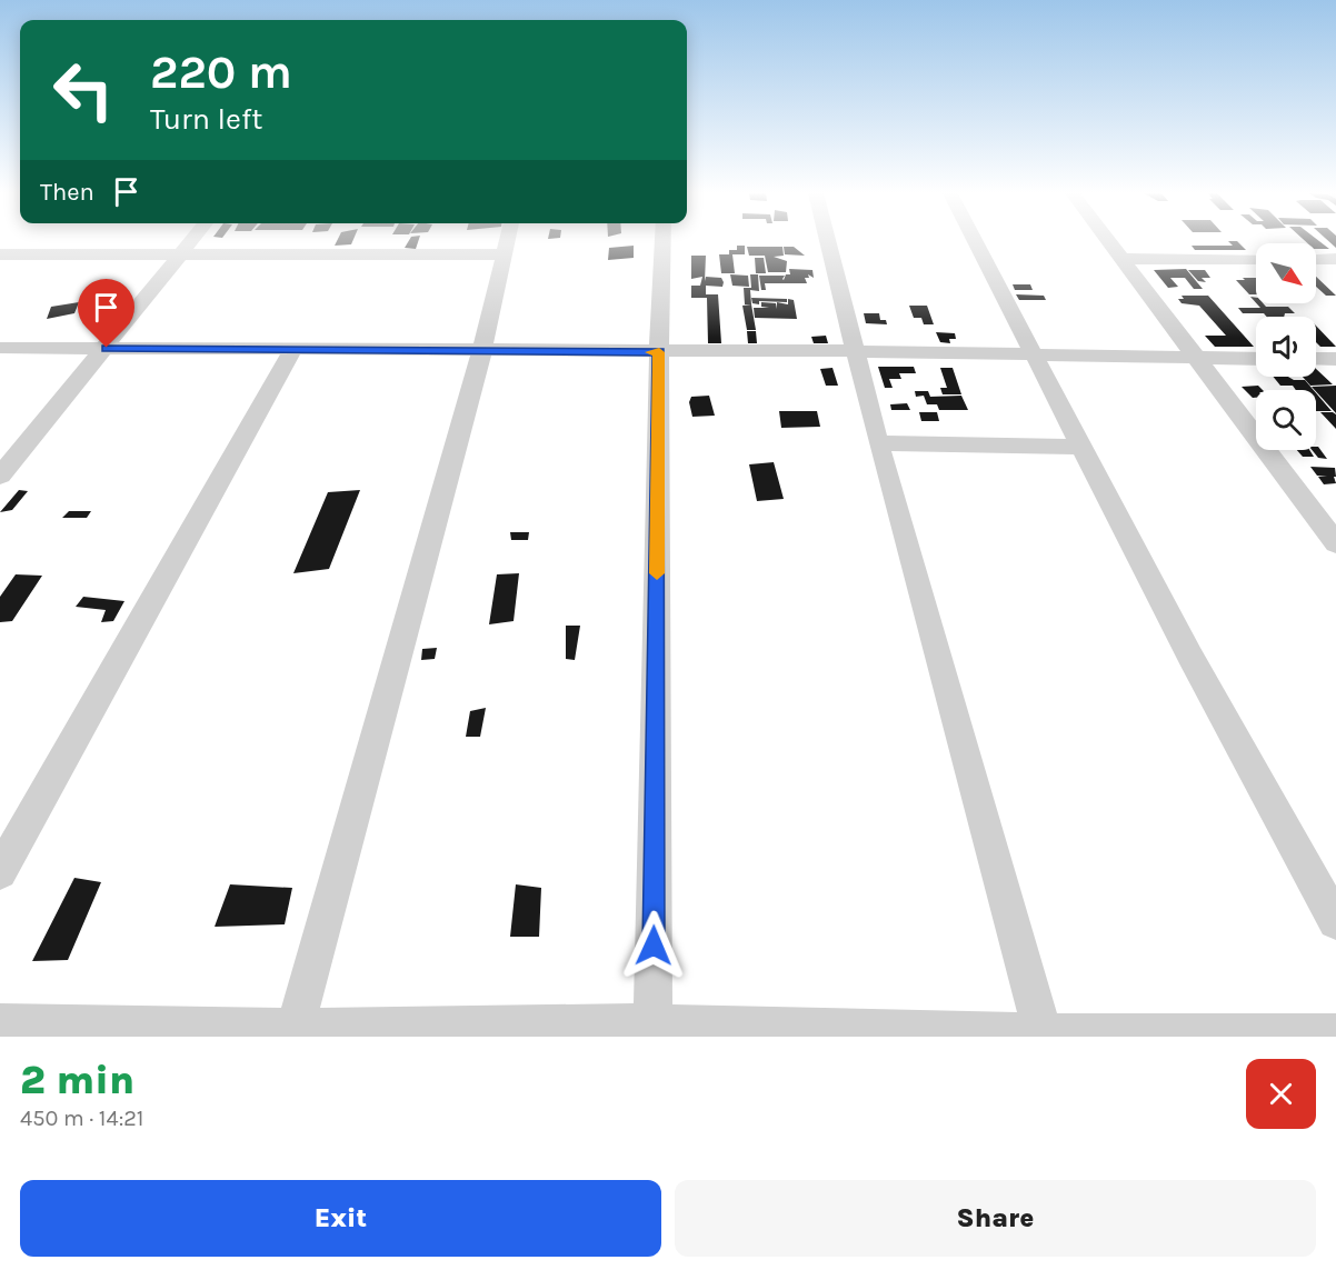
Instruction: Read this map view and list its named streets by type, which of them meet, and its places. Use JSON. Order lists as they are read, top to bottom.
{
  "north": "bottom right",
  "page": {
    "turn": ["220 m", "Turn left"],
    "then": "Then",
    "heading": ["2 min", "450 m · 14:21"],
    "buttons": ["Exit", "Share"]
  }
}
